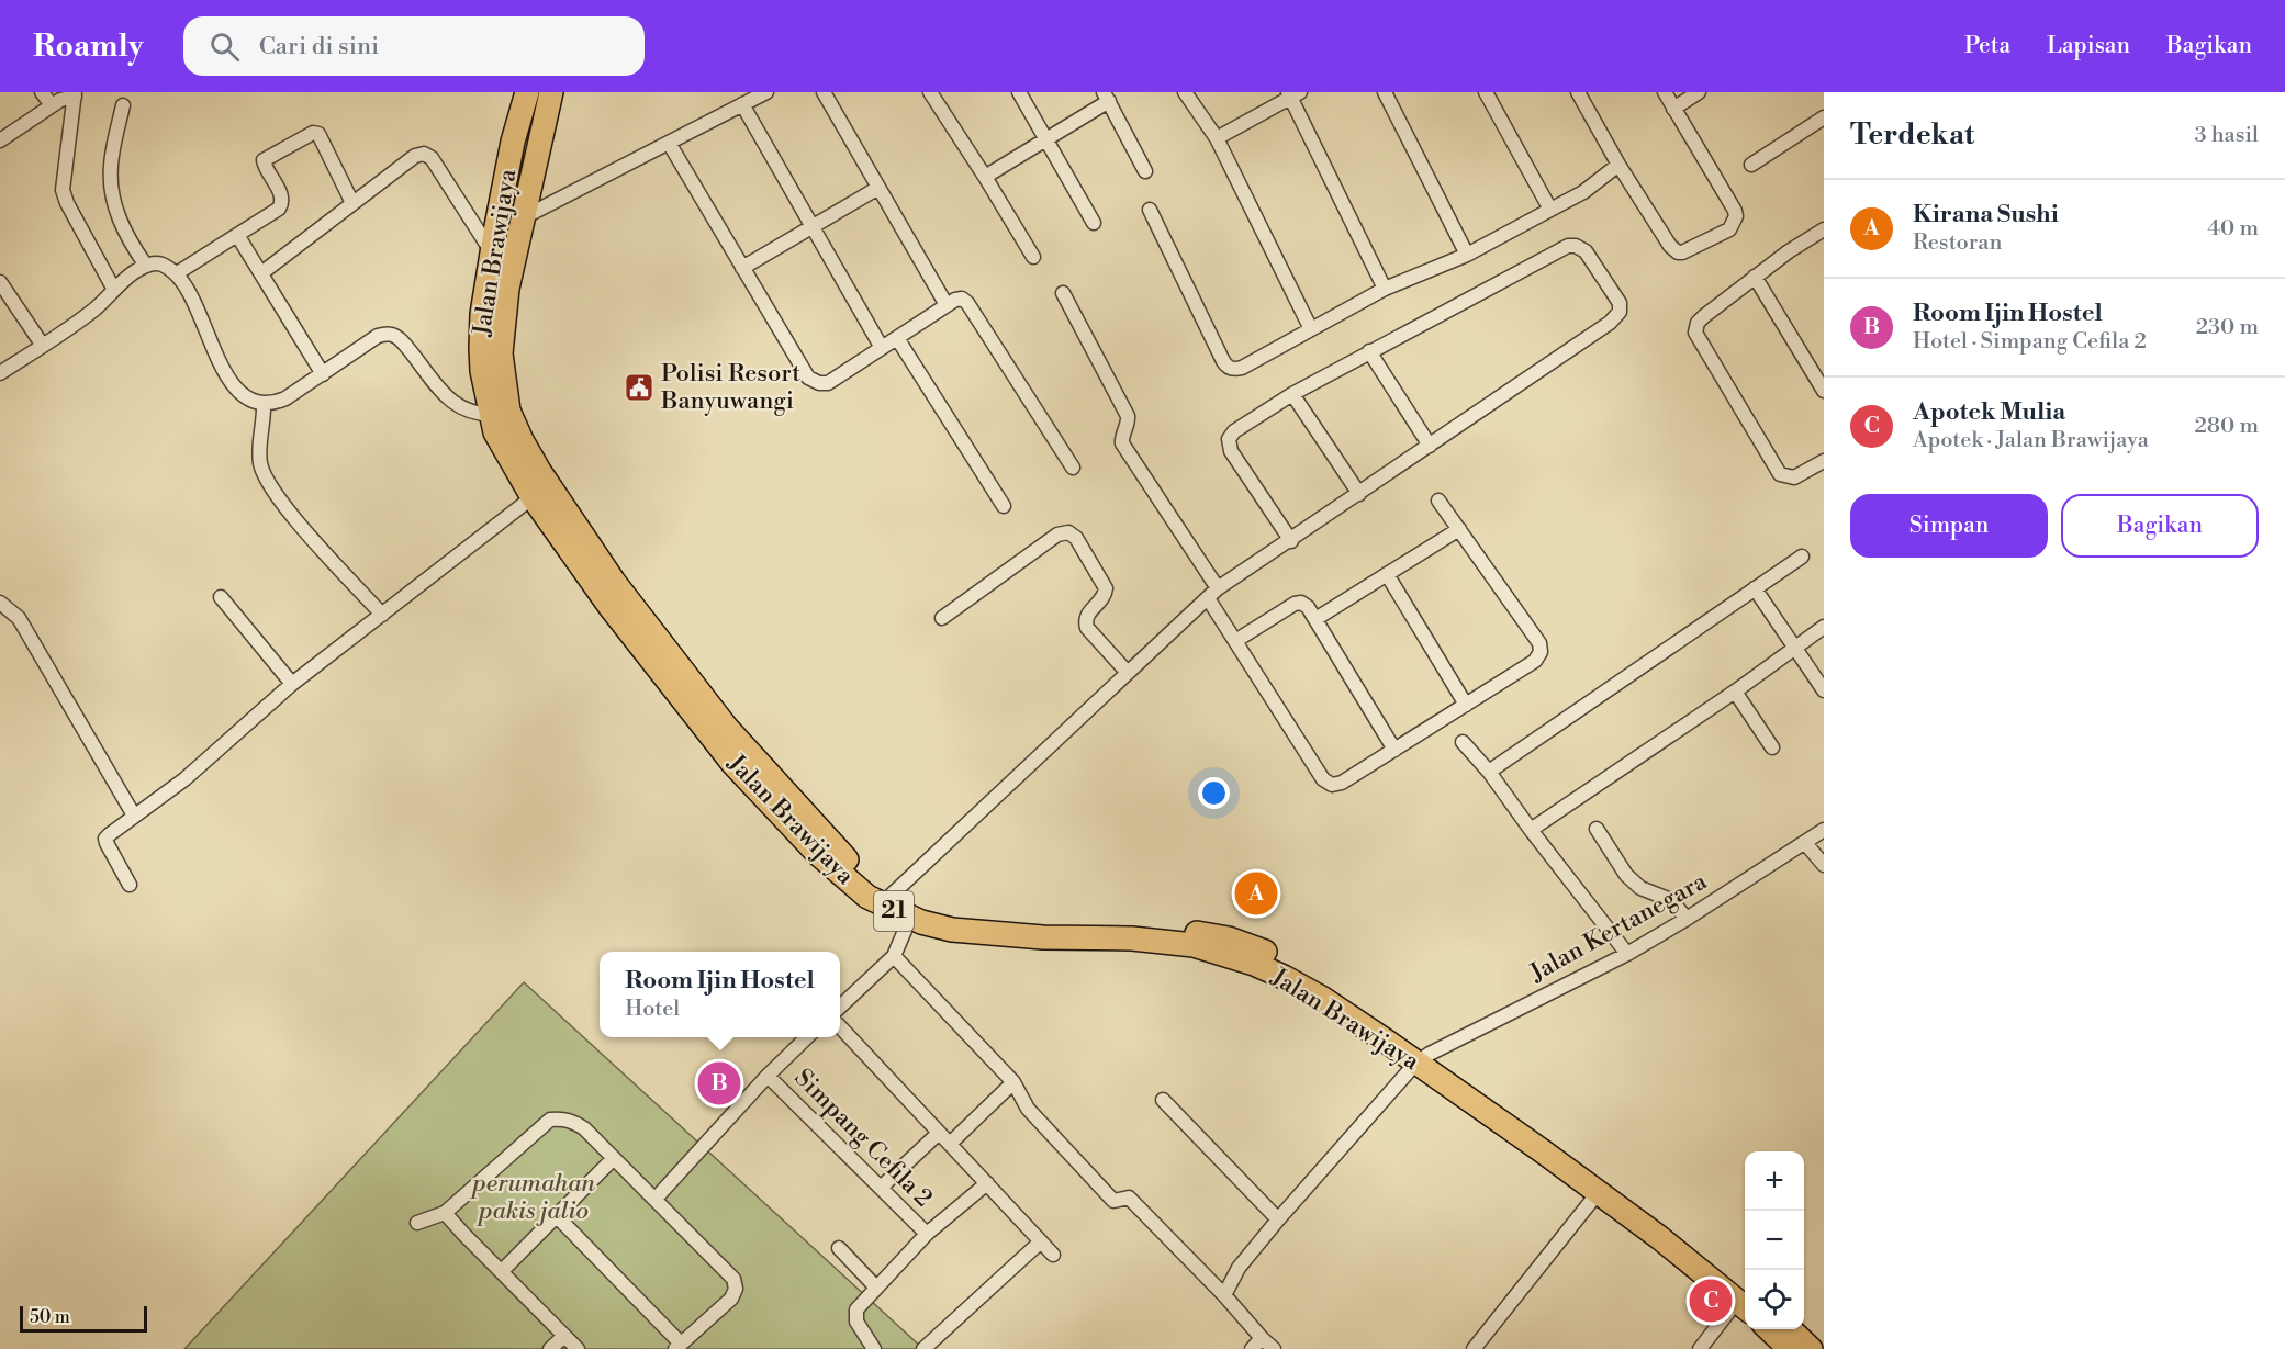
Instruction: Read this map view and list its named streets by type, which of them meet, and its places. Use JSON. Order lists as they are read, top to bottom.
{
  "streets": {
    "highway": ["Jalan Brawijaya", "21"],
    "street": ["Jalan Kertanegara", "Simpang Cefila 2"]
  },
  "crossings": [
    ["Jalan Brawijaya", "Jalan Kertanegara"]
  ],
  "parks": ["perumahan pakis jalio"],
  "places": {
    "public building": ["Polisi Resort Banyuwangi"]
  },
  "scale_bar": "50 m",
  "page": {
    "header": "Roamly",
    "search": "Cari di sini",
    "nav": ["Peta", "Lapisan", "Bagikan"],
    "heading": ["Terdekat", "3 hasil"],
    "list": [
      {
        "mark": "A",
        "name": "Kirana Sushi",
        "note": "Restoran",
        "value": "40 m"
      },
      {
        "mark": "B",
        "name": "Room Ijin Hostel",
        "note": "Hotel · Simpang Cefila 2",
        "value": "230 m"
      },
      {
        "mark": "C",
        "name": "Apotek Mulia",
        "note": "Apotek · Jalan Brawijaya",
        "value": "280 m"
      }
    ],
    "buttons": ["Simpan", "Bagikan"],
    "pins": ["A", "B", "C"],
    "popup": ["Room Ijin Hostel", "Hotel"],
    "map_buttons": ["+", "−"],
    "scale": "50 m"
  }
}
